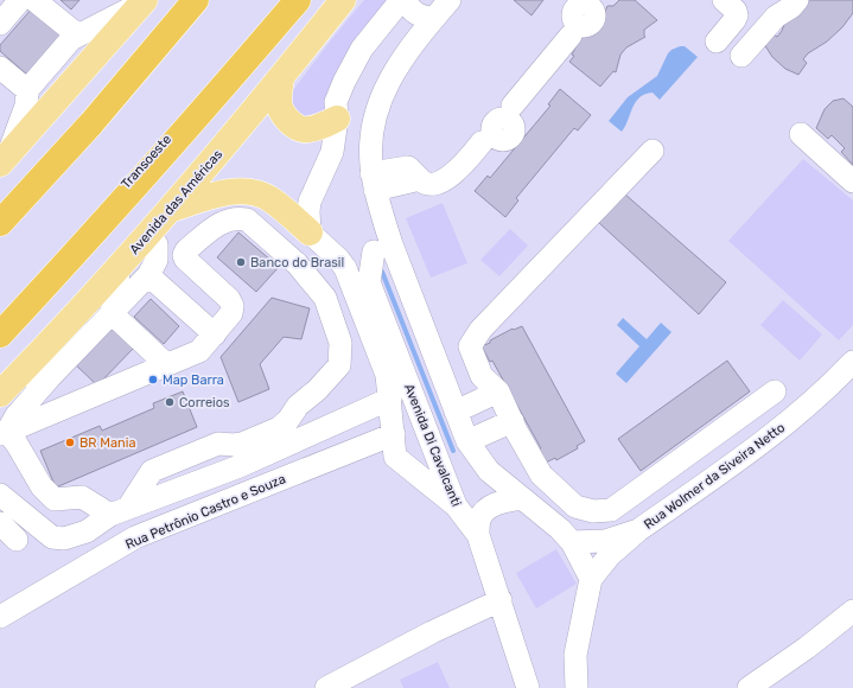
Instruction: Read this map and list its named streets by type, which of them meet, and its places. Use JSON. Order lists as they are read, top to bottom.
{
  "streets": {
    "main road": ["Avenida das Américas"],
    "street": [
      "Transoeste",
      "Avenida Di Cavalcanti",
      "Rua Wolmer da Siveira Netto",
      "Rua Petrônio Castro e Souza"
    ]
  },
  "crossings": [
    ["Avenida Di Cavalcanti", "Rua Petrônio Castro e Souza"]
  ],
  "places": [
    "Banco do Brasil",
    "Map Barra",
    "Correios",
    "BR Mania"
  ]
}
